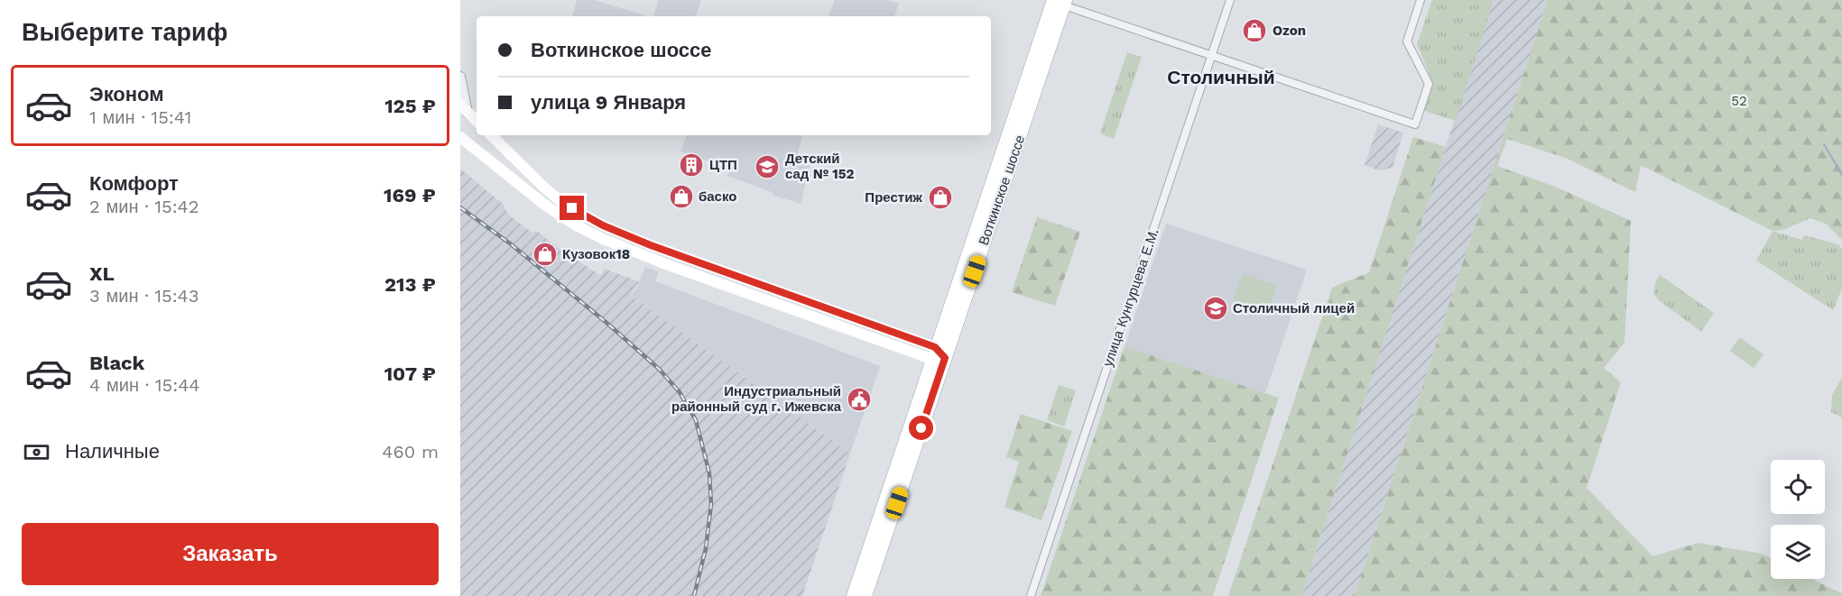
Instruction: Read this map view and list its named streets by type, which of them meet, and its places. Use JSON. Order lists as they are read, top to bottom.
{
  "streets": {
    "main road": ["Воткинское шоссе"],
    "street": ["улица Кунгурцева Е.М."]
  },
  "districts": ["Столичный"],
  "parks": ["52"],
  "places": {
    "shop": [
      "Ozon",
      "баско",
      "Престиж",
      "Кузовок18"
    ],
    "building": ["ЦТП"],
    "school or university": ["Детский сад № 152", "Столичный лицей"],
    "public building": ["Индустриальный районный суд г. Ижевска"]
  },
  "page": {
    "heading": "Выберите тариф",
    "banner": ["Воткинское шоссе", "улица 9 Января"],
    "list": [
      {
        "name": "Эконом",
        "note": "1 мин · 15:41",
        "value": "125 ₽"
      },
      {
        "name": "Комфорт",
        "note": "2 мин · 15:42",
        "value": "169 ₽"
      },
      {
        "name": "XL",
        "note": "3 мин · 15:43",
        "value": "213 ₽"
      },
      {
        "name": "Black",
        "note": "4 мин · 15:44",
        "value": "107 ₽"
      }
    ],
    "pay": ["Наличные", "460 m"],
    "buttons": "Заказать"
  }
}
